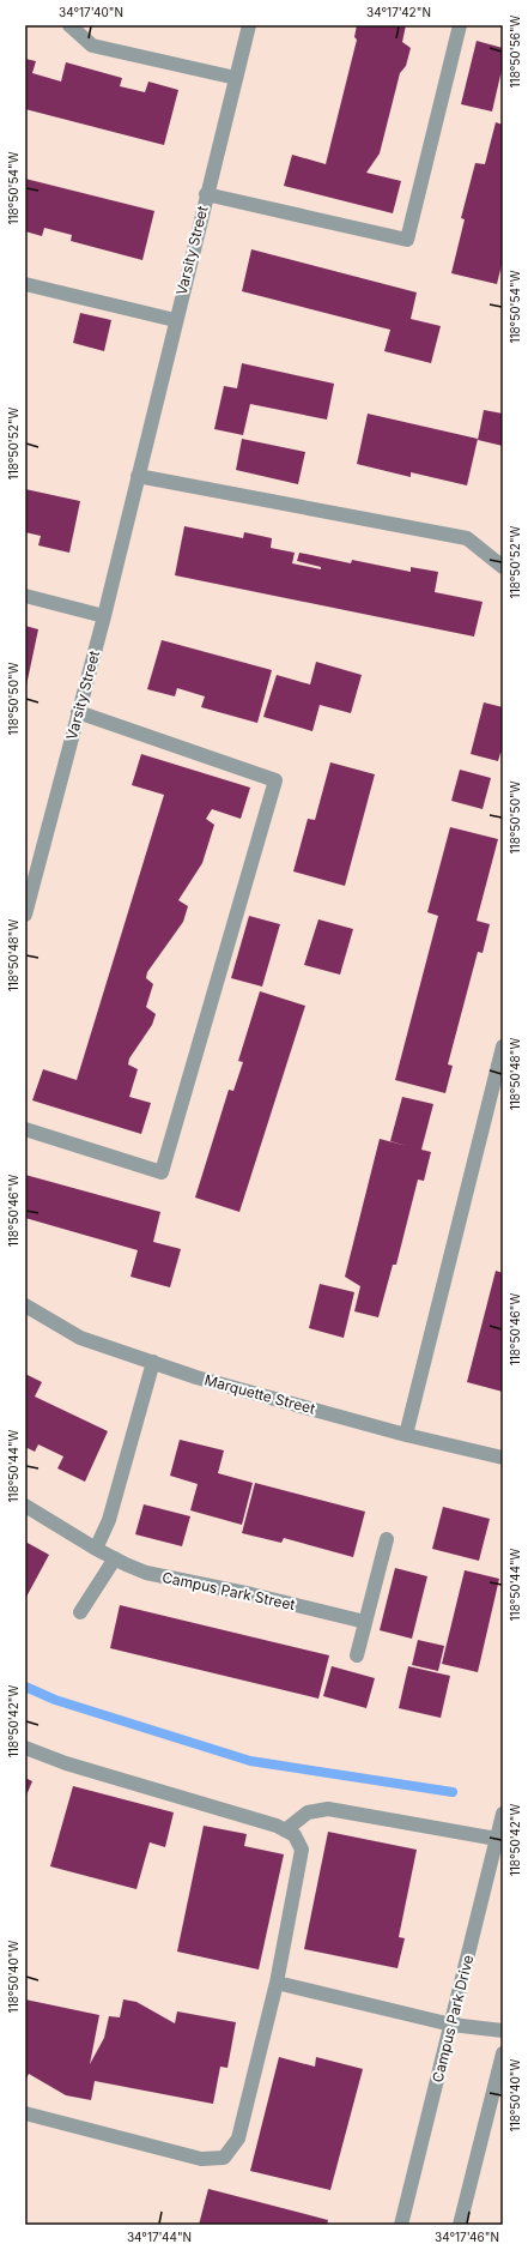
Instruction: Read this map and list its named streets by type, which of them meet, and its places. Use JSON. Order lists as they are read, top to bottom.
{
  "streets": {
    "street": [
      "Varsity Street",
      "Marquette Street",
      "Campus Park Street",
      "Campus Park Drive"
    ]
  },
  "coordinates": [
    "34°17'40\"N",
    "34°17'42\"N",
    "118°50'56\"W",
    "118°50'54\"W",
    "118°50'52\"W",
    "118°50'50\"W",
    "118°50'48\"W",
    "118°50'46\"W",
    "118°50'44\"W",
    "118°50'42\"W",
    "118°50'40\"W",
    "34°17'44\"N",
    "34°17'46\"N"
  ]
}
